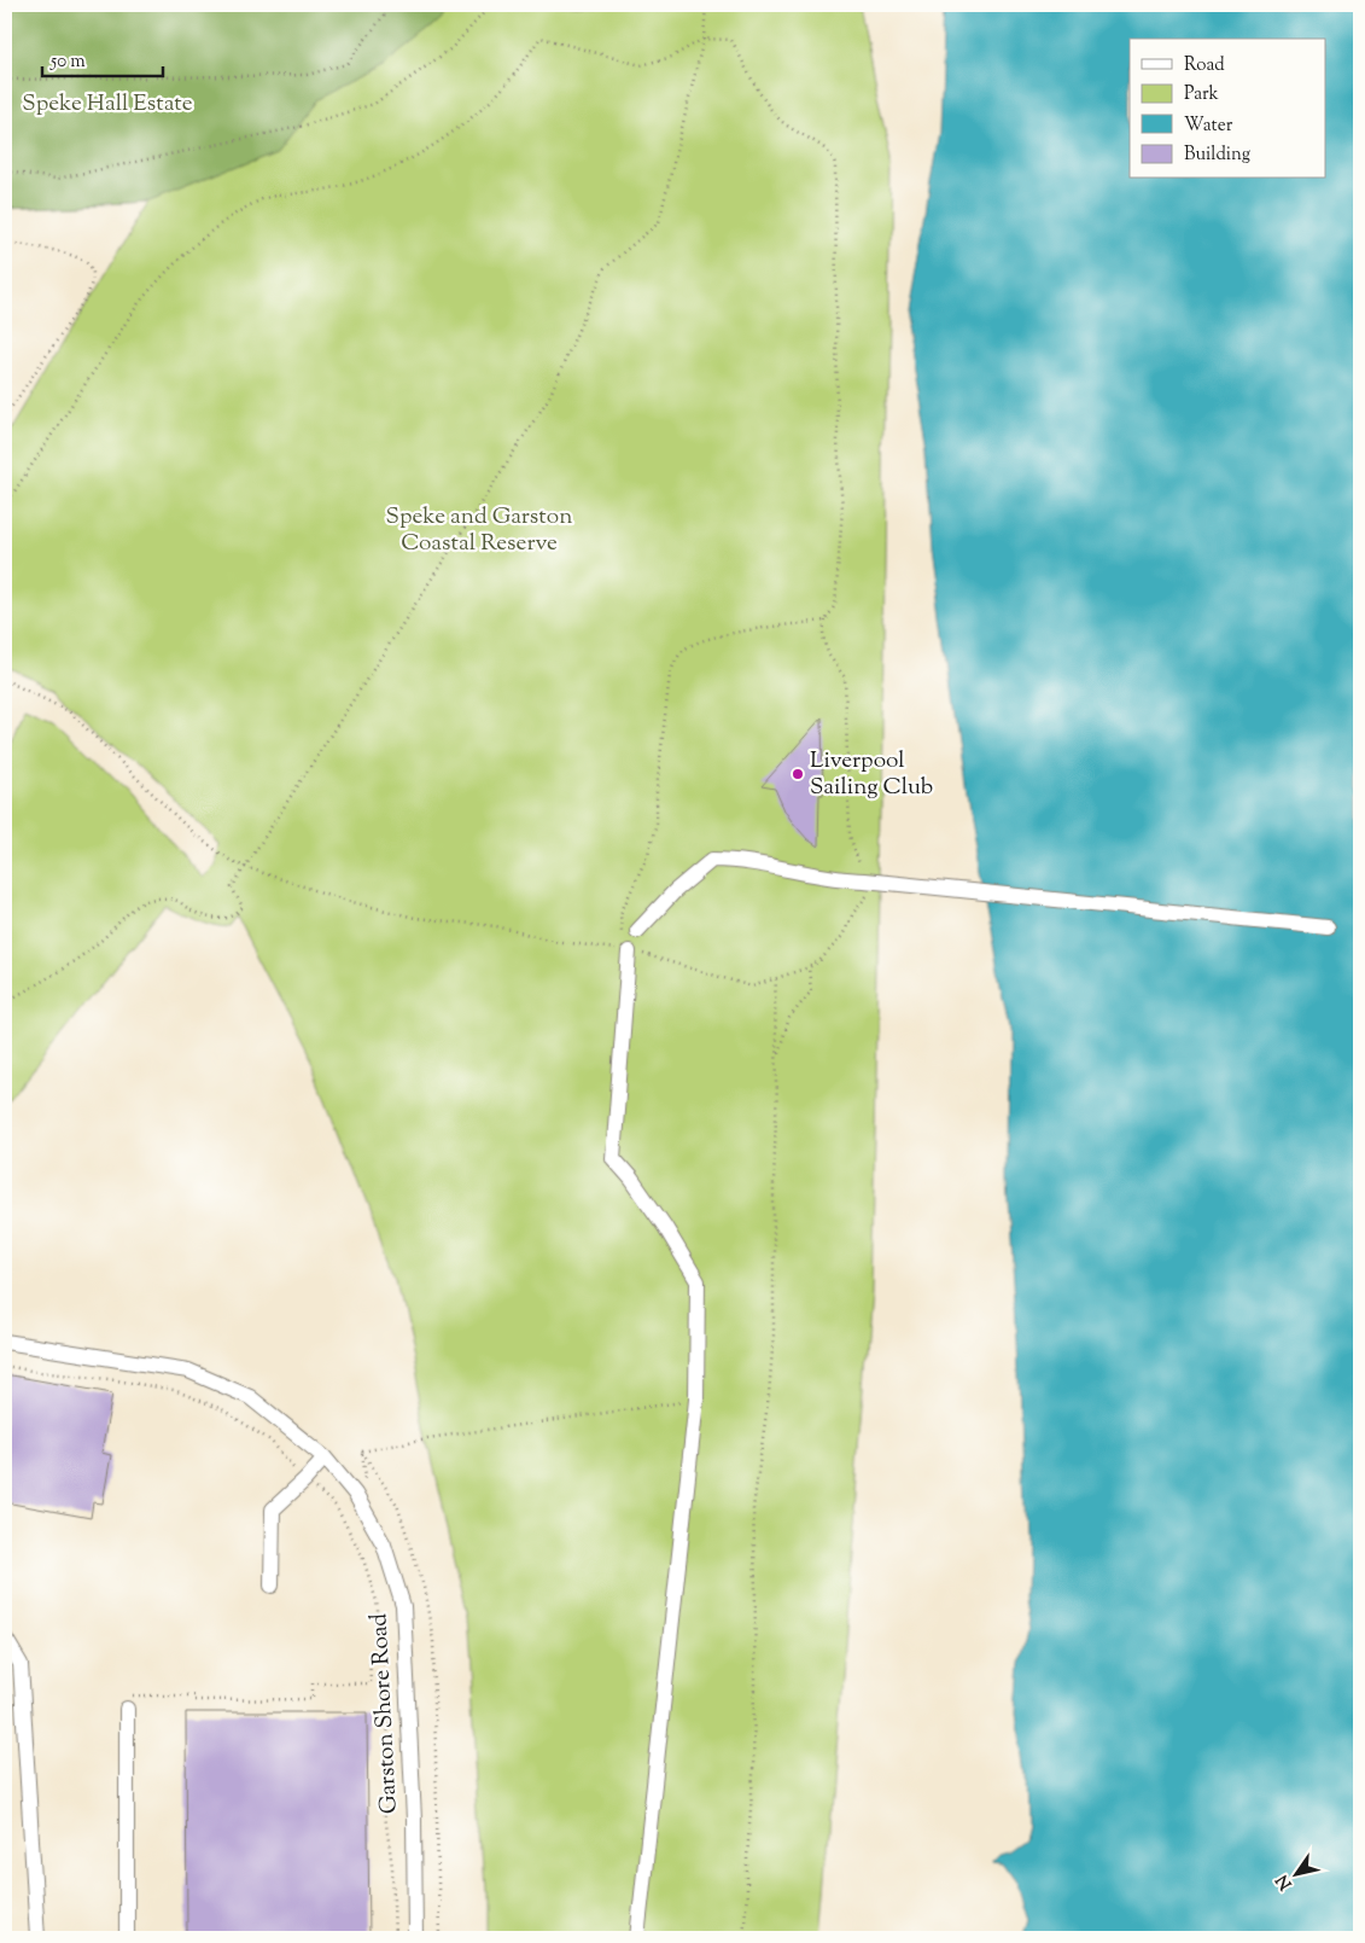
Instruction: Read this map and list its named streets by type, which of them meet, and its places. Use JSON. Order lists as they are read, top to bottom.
{
  "streets": {
    "street": ["Garston Shore Road"]
  },
  "parks": ["Speke Hall Estate", "Speke and Garston Coastal Reserve"],
  "places": ["Liverpool Sailing Club"],
  "legend": [
    "Road",
    "Park",
    "Water",
    "Building"
  ],
  "scale_bar": "50 m",
  "north": "bottom left"
}
